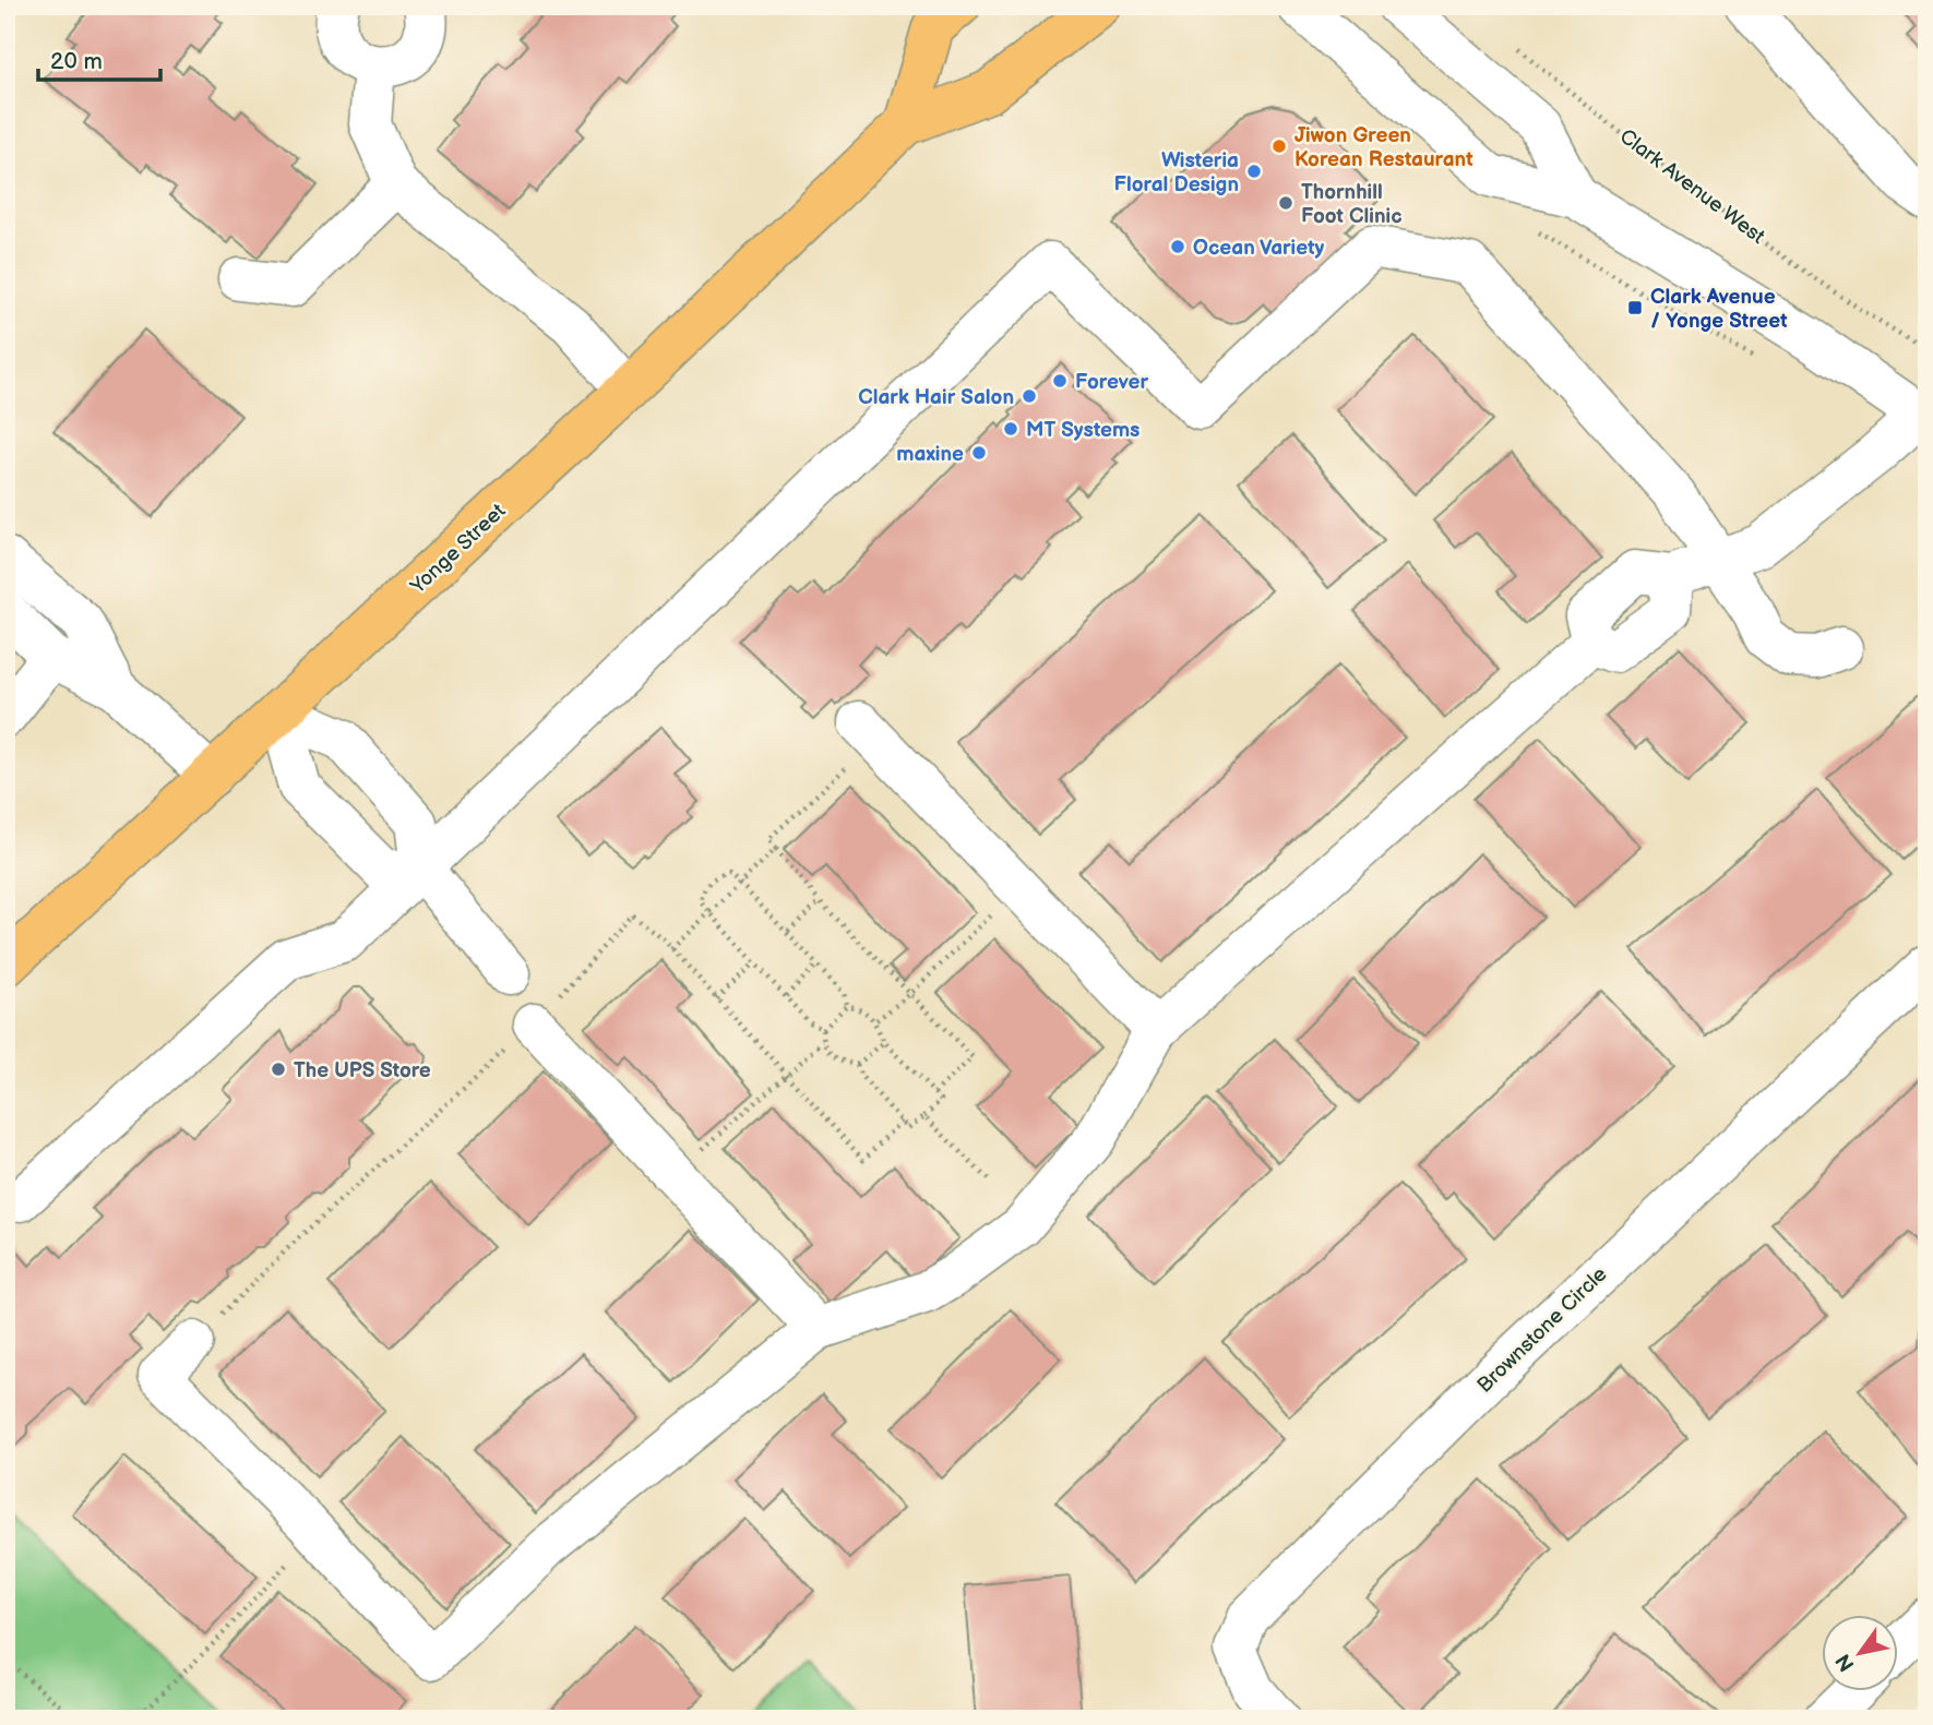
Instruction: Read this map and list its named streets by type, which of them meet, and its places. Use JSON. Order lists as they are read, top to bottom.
{
  "streets": {
    "main road": ["Yonge Street"],
    "street": ["Brownstone Circle"],
    "path": ["Clark Avenue West"]
  },
  "places": {
    "other": [
      "Jiwon Green Korean Restaurant",
      "Wisteria Floral Design",
      "Thornhill Foot Clinic",
      "Ocean Variety",
      "Forever",
      "Clark Hair Salon",
      "MT Systems",
      "maxine",
      "The UPS Store"
    ],
    "transit": ["Clark Avenue / Yonge Street"]
  },
  "scale_bar": "20 m",
  "north": "bottom left"
}
